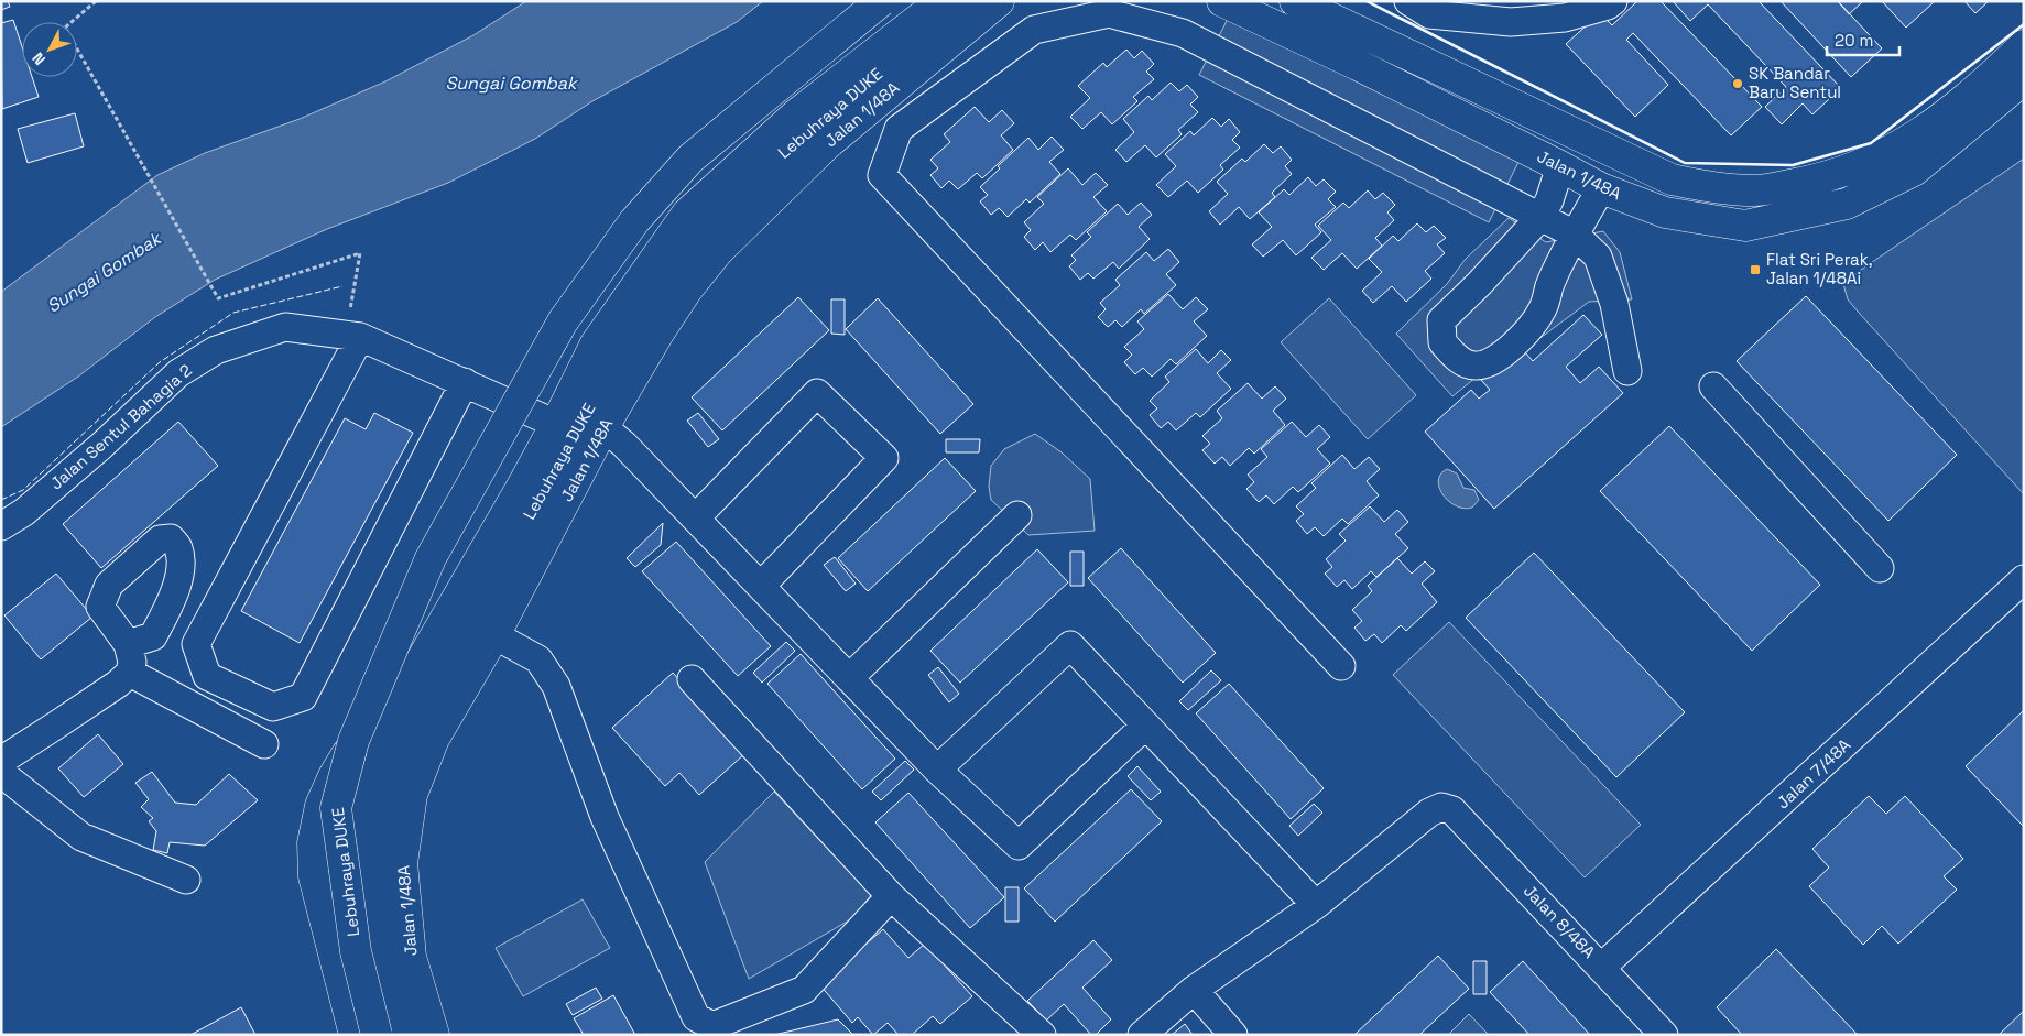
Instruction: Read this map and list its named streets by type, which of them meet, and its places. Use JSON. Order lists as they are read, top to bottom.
{
  "streets": {
    "main road": ["Lebuhraya DUKE", "Jalan 1/48A"],
    "street": ["Jalan Sentul Bahagia 2", "Jalan 7/48A", "Jalan 8/48A"]
  },
  "crossings": [
    ["Jalan 7/48A", "Jalan 8/48A"]
  ],
  "water": ["Sungai Gombak"],
  "places": {
    "other": ["SK Bandar Baru Sentul"],
    "transit": ["Flat Sri Perak, Jalan 1/48Ai"]
  },
  "scale_bar": "20 m",
  "north": "bottom left"
}
